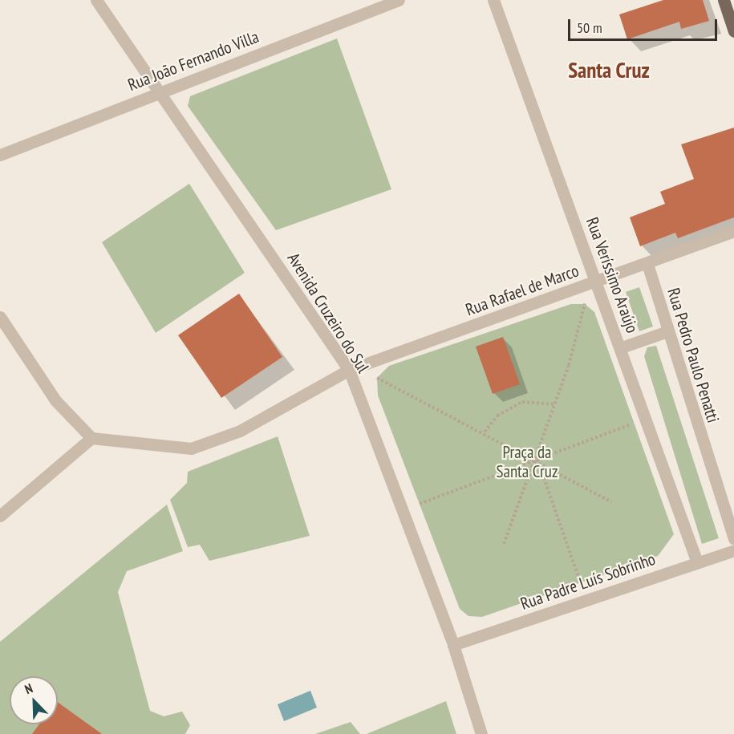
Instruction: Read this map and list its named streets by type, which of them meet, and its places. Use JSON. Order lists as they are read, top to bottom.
{
  "streets": {
    "street": [
      "Rua João Fernando Villa",
      "Rua Veríssimo Araújo",
      "Rua Rafael de Marco",
      "Avenida Cruzeiro do Sul",
      "Rua Pedro Paulo Penatti",
      "Rua Padre Luís Sobrinho"
    ]
  },
  "crossings": [
    ["Rua João Fernando Villa", "Avenida Cruzeiro do Sul"],
    ["Rua Veríssimo Araújo", "Rua Rafael de Marco"],
    ["Rua Veríssimo Araújo", "Rua Padre Luís Sobrinho"],
    ["Rua Rafael de Marco", "Avenida Cruzeiro do Sul"],
    ["Rua Rafael de Marco", "Rua Pedro Paulo Penatti"],
    ["Avenida Cruzeiro do Sul", "Rua Padre Luís Sobrinho"]
  ],
  "districts": ["Santa Cruz"],
  "parks": ["Praça da Santa Cruz"],
  "scale_bar": "50 m",
  "north": "top left"
}
